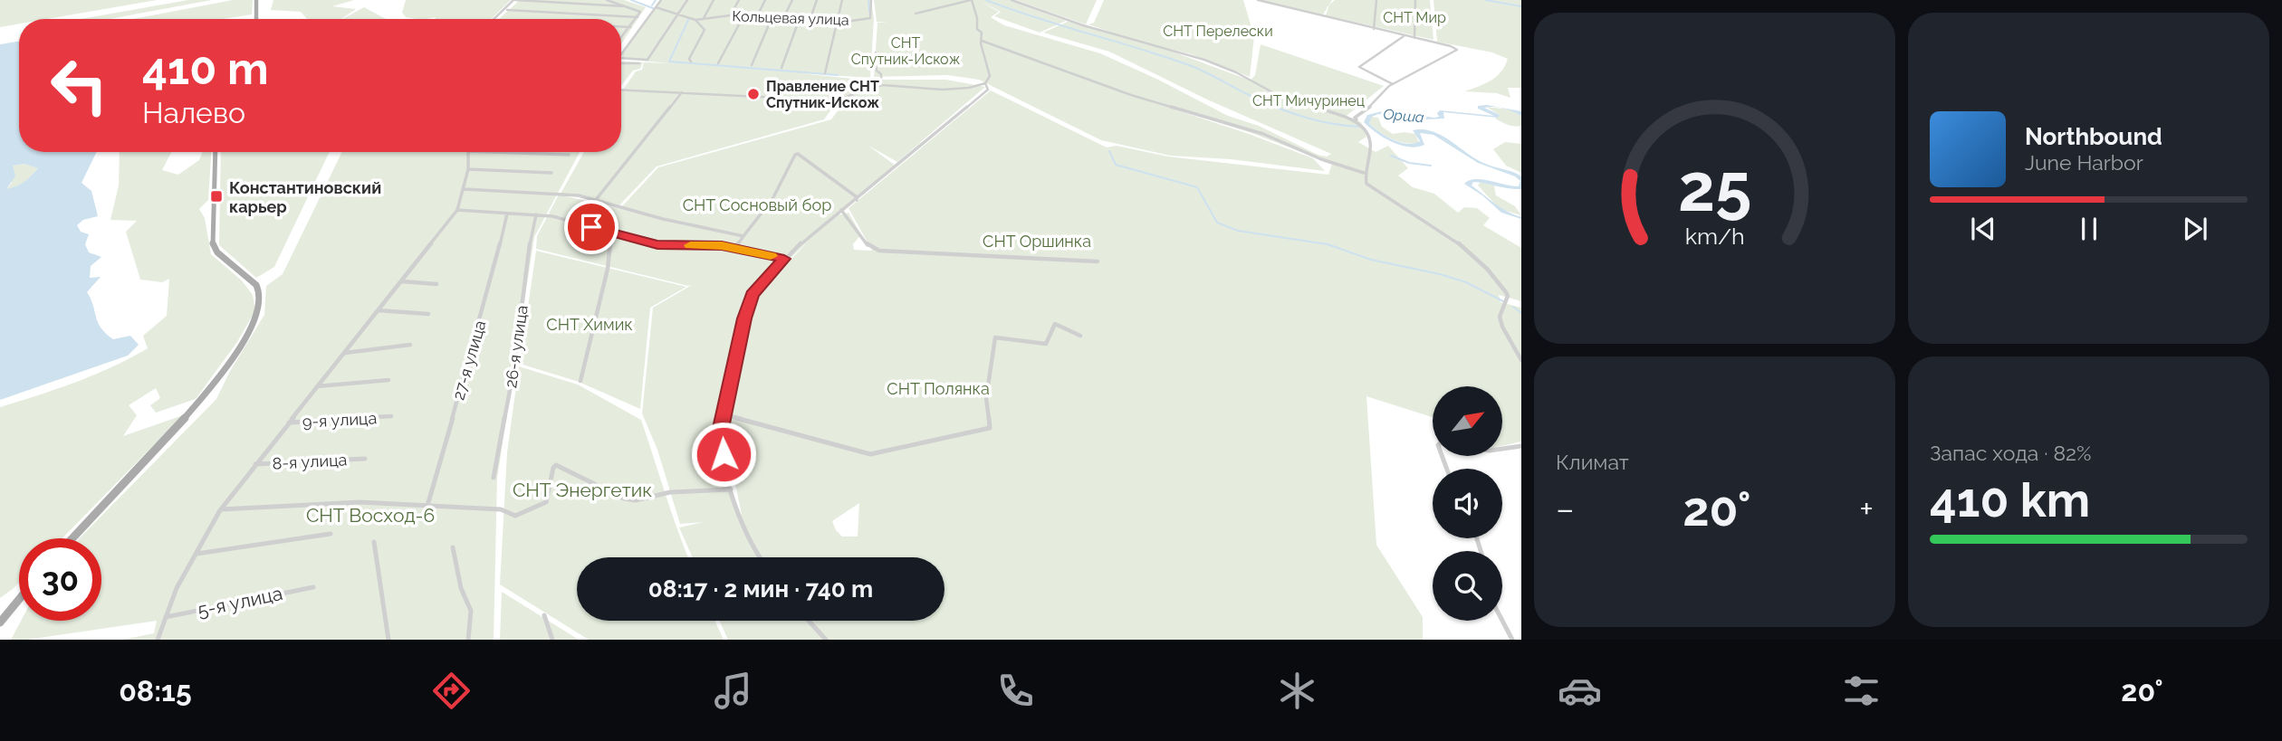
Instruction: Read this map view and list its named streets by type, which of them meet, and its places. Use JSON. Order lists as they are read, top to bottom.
{
  "streets": {
    "street": [
      "Кольцевая улица",
      "26-я улица",
      "27-я улица",
      "9-я улица",
      "8-я улица",
      "5-я улица"
    ]
  },
  "water": ["Орша"],
  "parks": [
    "СНТ Мир",
    "СНТ Перелески",
    "СНТ Спутник-Искож",
    "СНТ Мичуринец",
    "СНТ Сосновый бор",
    "СНТ Оршинка",
    "СНТ Химик",
    "СНТ Полянка",
    "СНТ Энергетик",
    "СНТ Восход-6"
  ],
  "places": {
    "other": ["Правление СНТ Спутник-Искож"],
    "transit": ["Константиновский карьер"]
  },
  "north": "top right",
  "page": {
    "turn": ["410 m", "Налево"],
    "song": ["Northbound", "June Harbor"],
    "tile": [
      "Климат",
      ["Запас хода · 82%", "410 km"]
    ],
    "heat": ["−", "20°", "+"],
    "limit": "30",
    "trip": "08:17 · 2 мин · 740 m",
    "tabs": ["08:15", "20°"],
    "gauge": ["25", "km/h"]
  }
}
